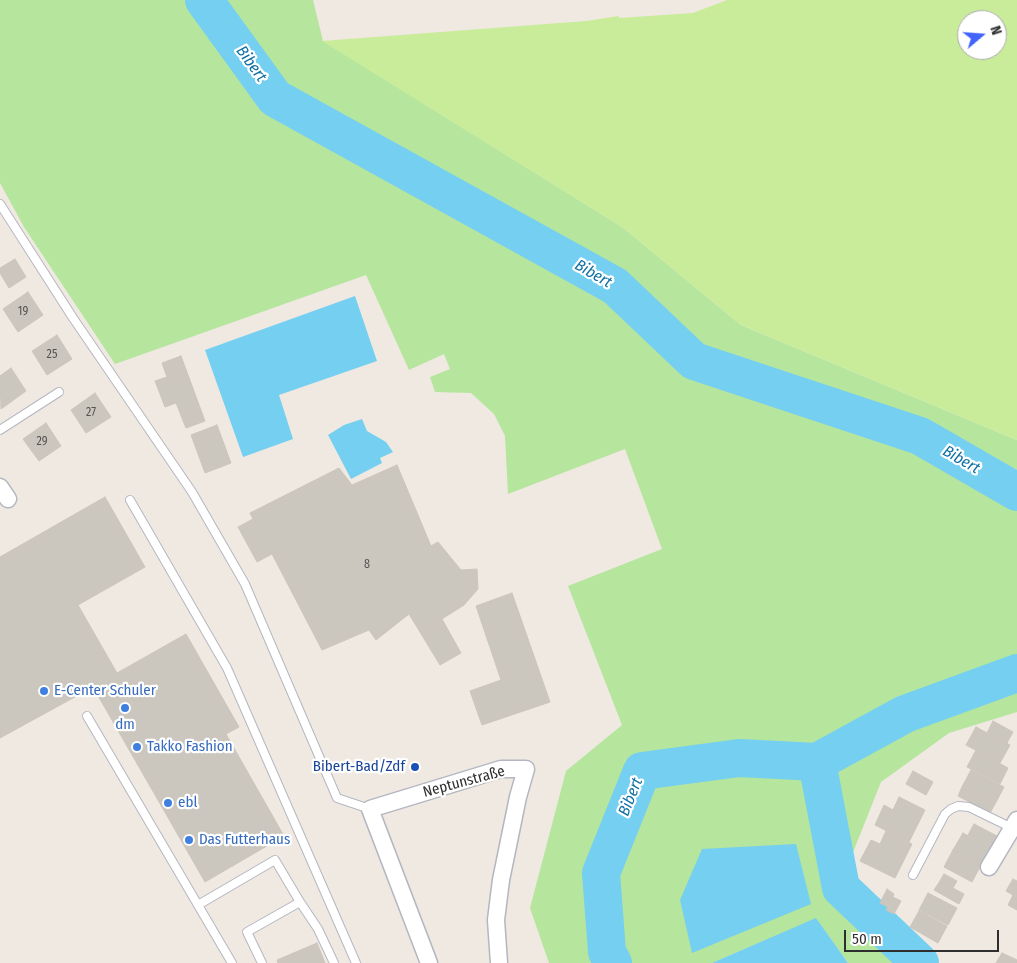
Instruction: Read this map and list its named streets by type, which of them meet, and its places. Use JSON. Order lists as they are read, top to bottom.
{
  "streets": {
    "street": ["Neptunstraße"]
  },
  "water": ["Bibert"],
  "places": [
    "E-Center Schuler",
    "dm",
    "Takko Fashion",
    "Bibert-Bad/Zdf",
    "ebl",
    "Das Futterhaus"
  ],
  "house_numbers": [
    "19",
    "25",
    "27",
    "29",
    "8"
  ],
  "scale_bar": "50 m",
  "north": "right"
}
